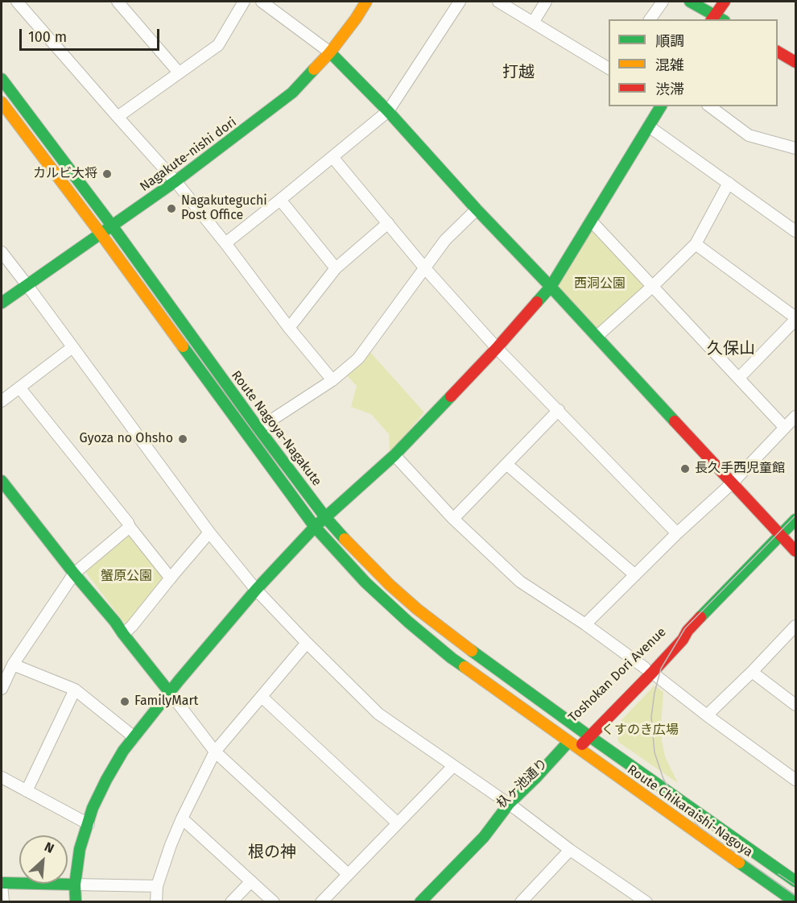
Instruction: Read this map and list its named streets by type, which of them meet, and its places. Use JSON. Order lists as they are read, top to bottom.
{
  "streets": {
    "street": [
      "Nagakute-nishi dori",
      "Route Nagoya-Nagakute",
      "Toshokan Dori Avenue",
      "杁ヶ池通り",
      "Route Chikaraishi-Nagoya"
    ]
  },
  "crossings": [
    ["Nagakute-nishi dori", "Route Nagoya-Nagakute"],
    ["Route Nagoya-Nagakute", "Toshokan Dori Avenue"],
    ["Route Nagoya-Nagakute", "杁ヶ池通り"],
    ["Route Nagoya-Nagakute", "Route Chikaraishi-Nagoya"],
    ["Toshokan Dori Avenue", "杁ヶ池通り"],
    ["Toshokan Dori Avenue", "Route Chikaraishi-Nagoya"],
    ["杁ヶ池通り", "Route Chikaraishi-Nagoya"]
  ],
  "districts": ["打越", "久保山", "根の神"],
  "parks": ["西洞公園", "蟹原公園", "くすのき広場"],
  "places": [
    "カルビ大将",
    "Nagakuteguchi Post Office",
    "Gyoza no Ohsho",
    "長久手西児童館",
    "FamilyMart"
  ],
  "legend": ["順調", "混雑", "渋滞"],
  "scale_bar": "100 m",
  "north": "top right"
}
